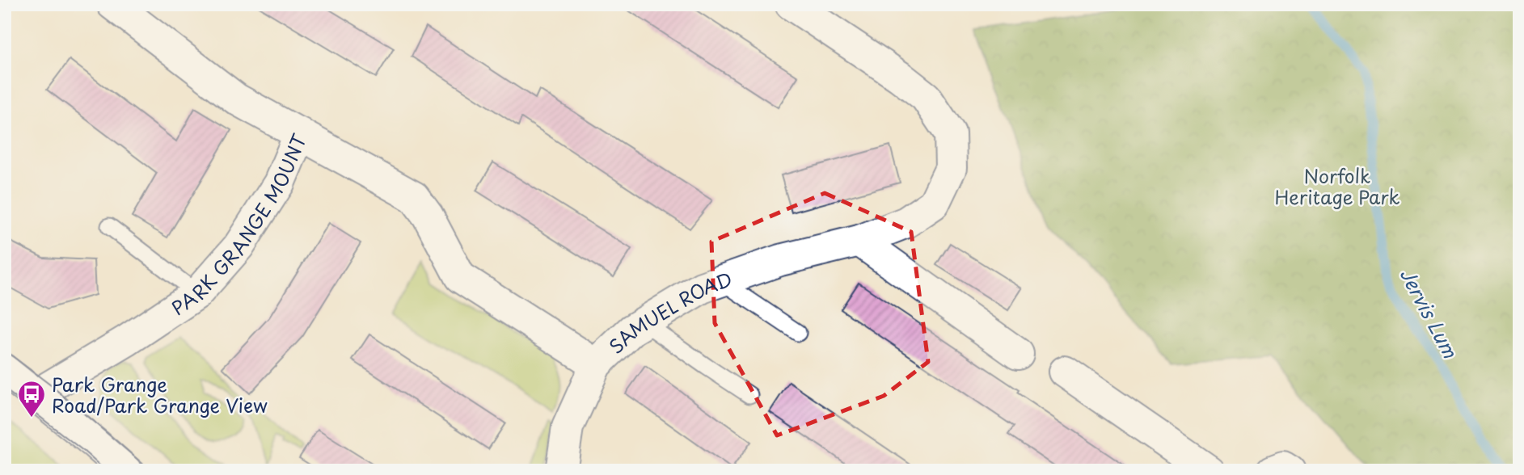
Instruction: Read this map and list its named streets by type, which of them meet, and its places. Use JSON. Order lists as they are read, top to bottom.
{
  "streets": {
    "street": ["PARK GRANGE MOUNT", "SAMUEL ROAD"]
  },
  "water": ["Jervis Lum"],
  "parks": ["Norfolk Heritage Park"],
  "places": {
    "bus stop": ["Park Grange Road/Park Grange View"]
  }
}
